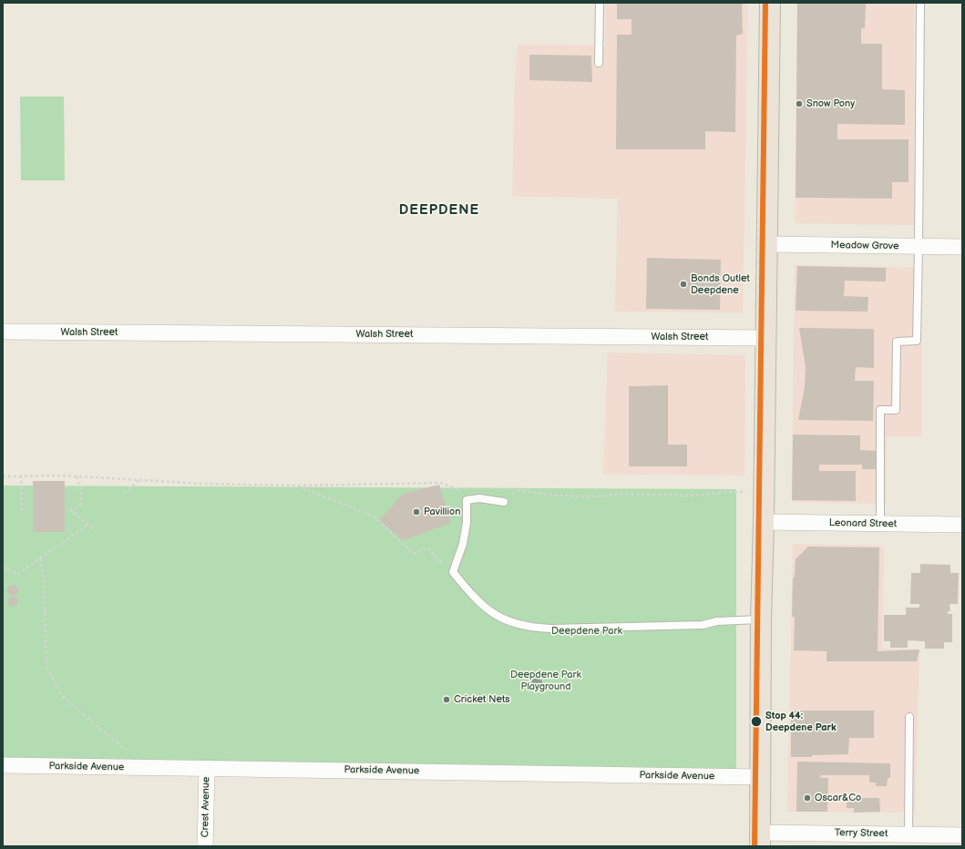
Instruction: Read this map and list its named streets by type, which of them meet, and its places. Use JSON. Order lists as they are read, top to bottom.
{
  "streets": {
    "street": [
      "Meadow Grove",
      "Walsh Street",
      "Leonard Street",
      "Parkside Avenue",
      "Crest Avenue",
      "Terry Street"
    ]
  },
  "crossings": [
    ["Parkside Avenue", "Crest Avenue"]
  ],
  "districts": ["DEEPDENE"],
  "parks": ["Deepdene Park", "Deepdene Park Playground"],
  "places": [
    "Snow Pony",
    "Bonds Outlet Deepdene",
    "Pavillion",
    "Cricket Nets",
    "Stop 44: Deepdene Park",
    "Oscar&Co"
  ]
}
